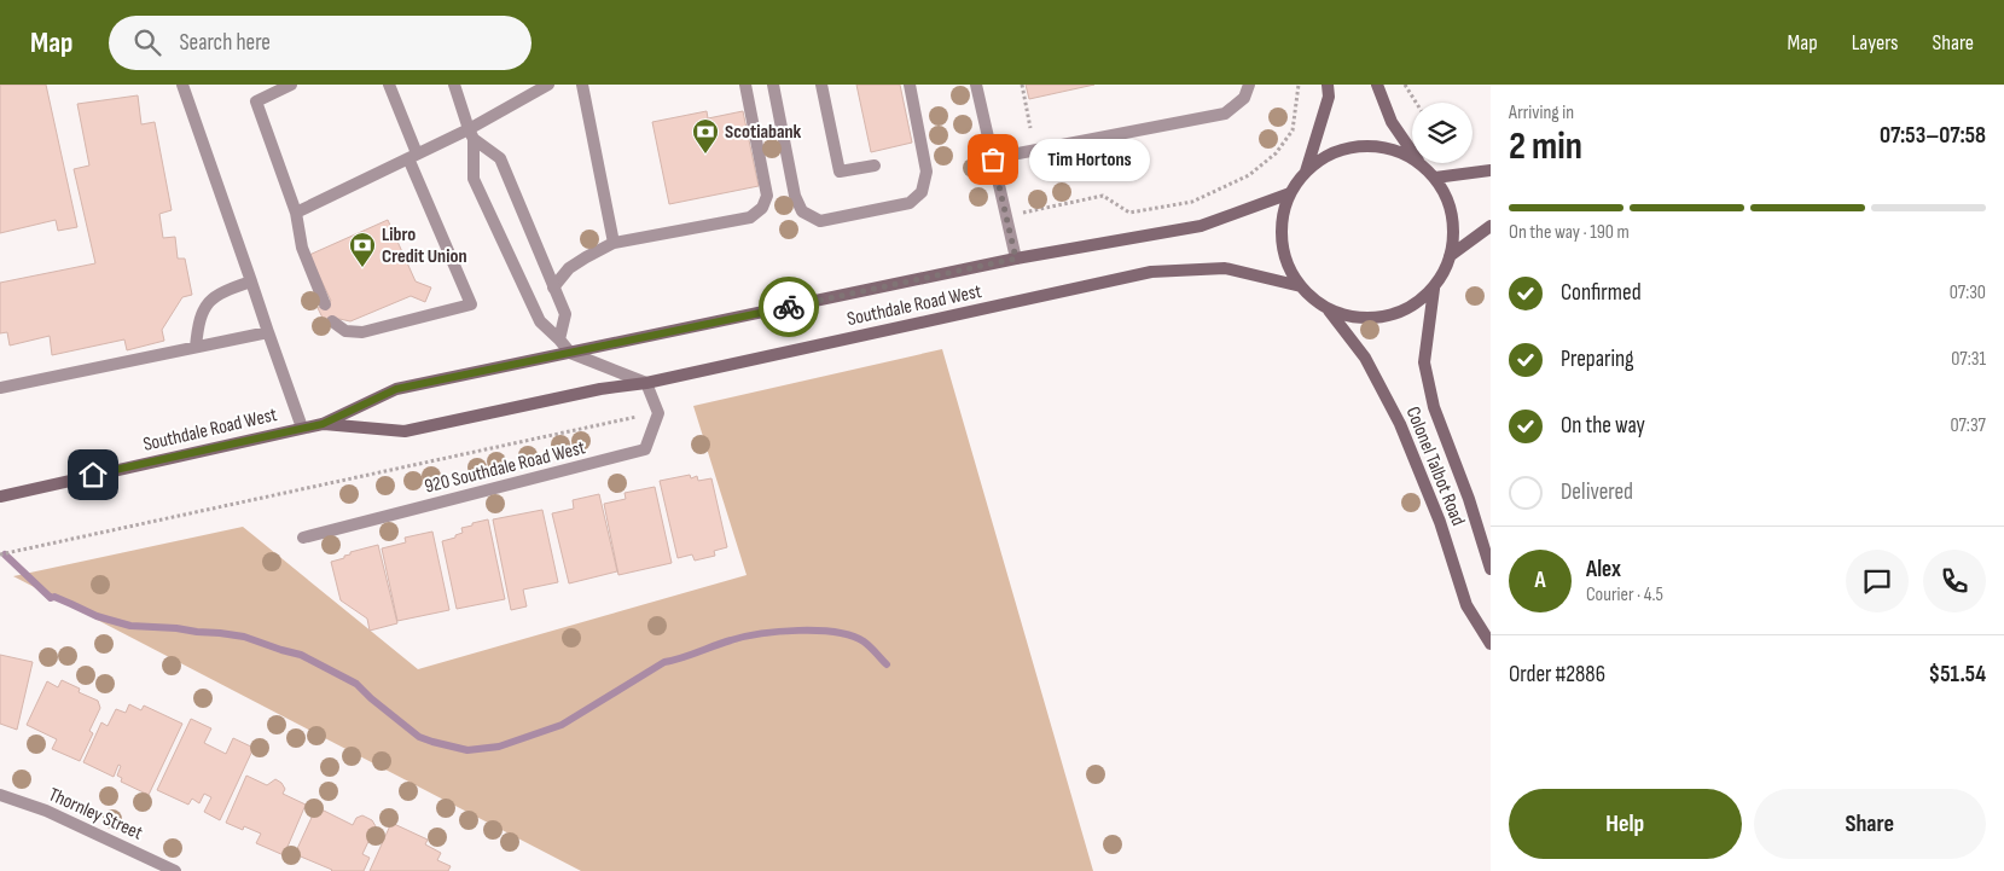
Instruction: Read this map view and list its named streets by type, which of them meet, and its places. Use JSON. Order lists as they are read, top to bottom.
{
  "streets": {
    "main road": ["Southdale Road West", "Colonel Talbot Road"],
    "street": ["920 Southdale Road West", "Thornley Street"]
  },
  "crossings": [
    ["Southdale Road West", "Colonel Talbot Road"]
  ],
  "places": {
    "bank": ["Scotiabank", "Libro Credit Union"],
    "other": ["Tim Hortons"]
  },
  "page": {
    "header": "Map",
    "search": "Search here",
    "nav": ["Map", "Layers", "Share"],
    "heading": ["2 min", "Arriving in", "07:53–07:58"],
    "panel": [
      "Alex",
      "Courier · 4.5",
      "Order #2886",
      "$51.54"
    ],
    "bubble": "Tim Hortons",
    "bar": "On the way · 190 m",
    "list": [
      ["Confirmed", "07:30"],
      ["Preparing", "07:31"],
      ["On the way", "07:37"],
      "Delivered"
    ],
    "round": "A",
    "buttons": ["Help", "Share"]
  }
}
